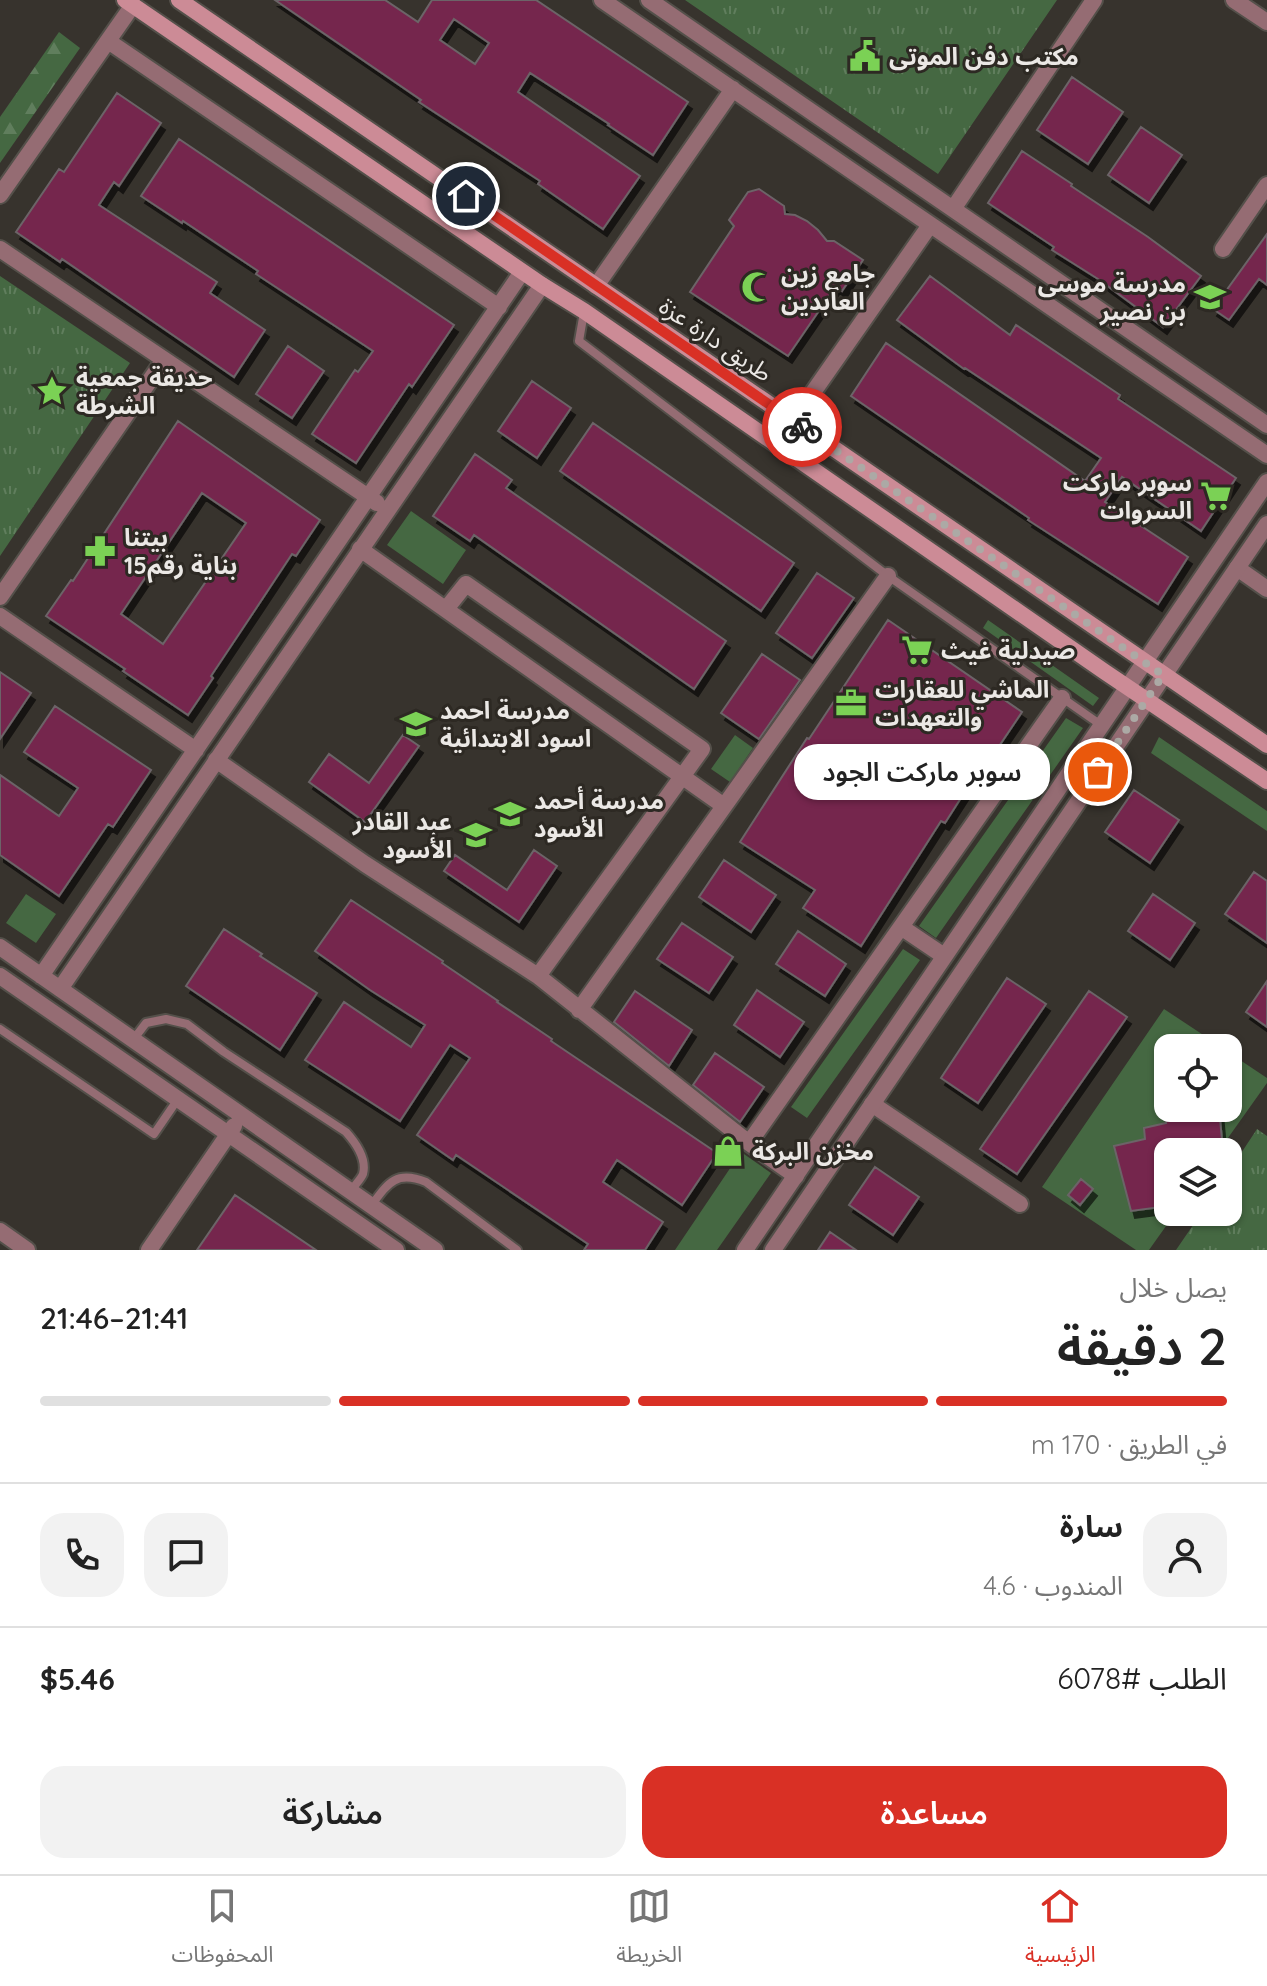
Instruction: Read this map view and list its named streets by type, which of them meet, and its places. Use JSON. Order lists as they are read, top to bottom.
{
  "streets": {
    "main road": ["طريق دارة عزة"]
  },
  "places": {
    "public building": ["مكتب دفن الموتى"],
    "mosque": ["جامع زين العابدين"],
    "school or university": [
      "مدرسة موسى بن نصير",
      "مدرسة احمد اسود الابتدائية",
      "مدرسة أحمد الأسود",
      "عبد القادر الأسود"
    ],
    "place": ["حديقة جمعية الشرطة"],
    "supermarket": ["سوبر ماركت السروات", "صيدلية غيث"],
    "pharmacy": ["بيتنا بناية رقم15"],
    "office": ["الماشي للعقارات والتعهدات"],
    "other": ["سوبر ماركت الجود"],
    "shop": ["مخزن البركة"]
  },
  "page": {
    "bubble": "سوبر ماركت الجود",
    "heading": ["2 دقيقة", "يصل خلال", "21:41–21:46"],
    "panel": [
      "سارة",
      "المندوب · 4.6",
      "الطلب #6078",
      "$5.46"
    ],
    "bar": "في الطريق · 170 m",
    "buttons": ["مساعدة", "مشاركة"],
    "tabs": ["الرئيسية", "الخريطة", "المحفوظات"]
  }
}
